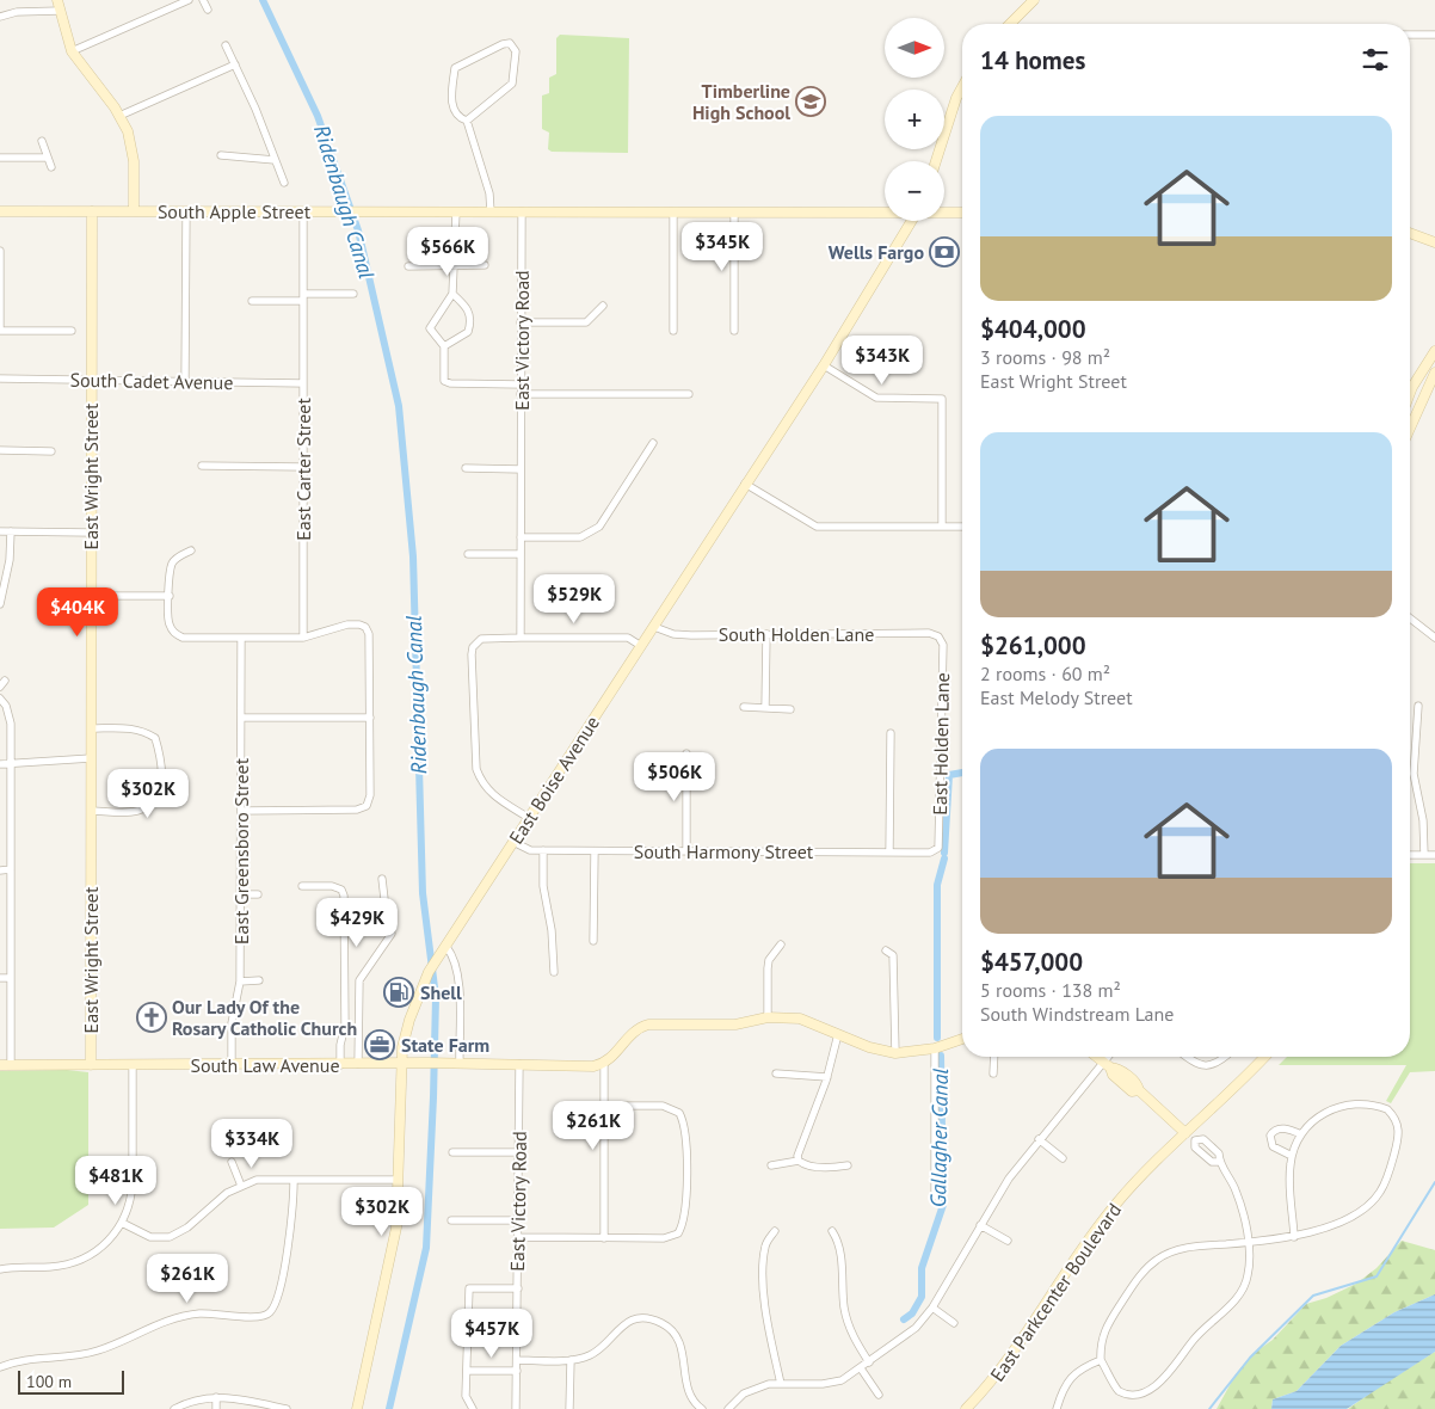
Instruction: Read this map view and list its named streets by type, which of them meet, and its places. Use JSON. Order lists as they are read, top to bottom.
{
  "streets": {
    "street": [
      "South Apple Street",
      "East Victory Road",
      "South Cadet Avenue",
      "East Carter Street",
      "East Wright Street",
      "South Holden Lane",
      "East Holden Lane",
      "East Boise Avenue",
      "East Greensboro Street",
      "South Harmony Street",
      "South Law Avenue",
      "East Parkcenter Boulevard"
    ]
  },
  "crossings": [
    ["South Apple Street", "East Victory Road"],
    ["South Apple Street", "East Carter Street"],
    ["South Apple Street", "East Wright Street"],
    ["East Victory Road", "South Law Avenue"],
    ["South Cadet Avenue", "East Carter Street"],
    ["South Cadet Avenue", "East Wright Street"],
    ["East Wright Street", "South Law Avenue"],
    ["South Holden Lane", "East Holden Lane"],
    ["South Holden Lane", "East Boise Avenue"],
    ["East Holden Lane", "South Harmony Street"],
    ["East Boise Avenue", "South Harmony Street"],
    ["East Boise Avenue", "South Law Avenue"],
    ["East Greensboro Street", "South Law Avenue"]
  ],
  "water": ["Ridenbaugh Canal", "Gallagher Canal"],
  "places": {
    "school or university": ["Timberline High School"],
    "bank": ["Wells Fargo"],
    "fuel station": ["Shell"],
    "church": ["Our Lady Of the Rosary Catholic Church"],
    "office": ["State Farm"]
  },
  "scale_bar": "100 m",
  "north": "right",
  "page": {
    "map_buttons": ["+", "−"],
    "heading": "14 homes",
    "list": [
      {
        "name": "$404,000",
        "note": "3 rooms · 98 m² · East Wright Street"
      },
      {
        "name": "$261,000",
        "note": "2 rooms · 60 m² · East Melody Street"
      },
      {
        "name": "$457,000",
        "note": "5 rooms · 138 m² · South Windstream Lane"
      }
    ],
    "price": [
      "$345K",
      "$566K",
      "$343K",
      "$529K",
      "$404K",
      "$506K",
      "$302K",
      "$429K",
      "$261K",
      "$334K",
      "$481K",
      "$302K",
      "$261K",
      "$457K"
    ],
    "scale": "100 m"
  }
}
